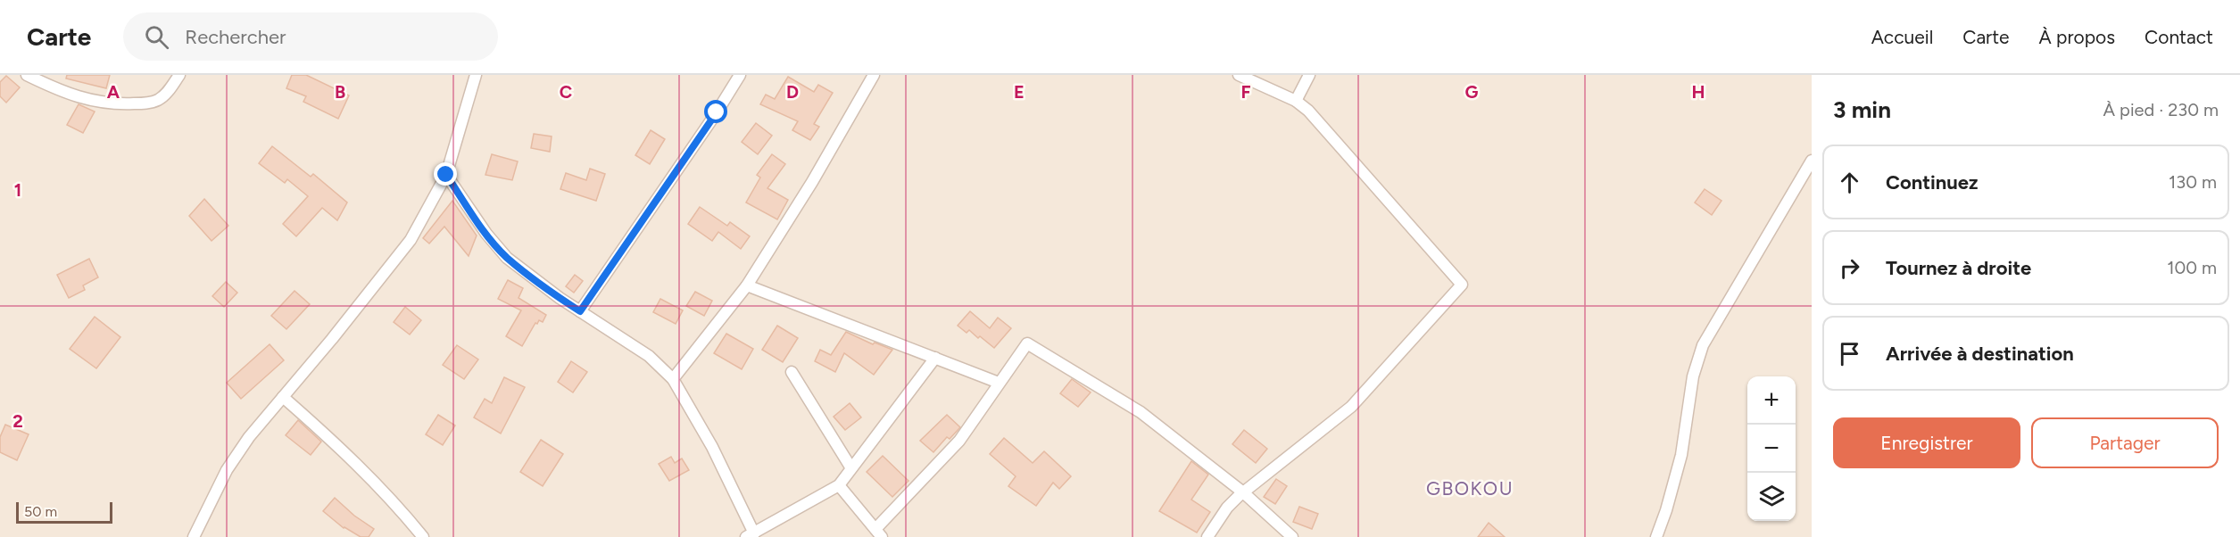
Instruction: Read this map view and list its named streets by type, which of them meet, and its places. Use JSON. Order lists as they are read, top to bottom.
{
  "districts": ["GBOKOU"],
  "scale_bar": "50 m",
  "page": {
    "header": "Carte",
    "search": "Rechercher",
    "nav": [
      "Accueil",
      "Carte",
      "À propos",
      "Contact"
    ],
    "heading": ["3 min", "À pied · 230 m"],
    "list": [
      ["Continuez", "130 m"],
      ["Tournez à droite", "100 m"],
      "Arrivée à destination"
    ],
    "map_buttons": ["+", "−"],
    "buttons": ["Enregistrer", "Partager"],
    "scale": "50 m"
  },
  "grid": {
    "columns": [
      "A",
      "B",
      "C",
      "D",
      "E",
      "F",
      "G",
      "H"
    ],
    "rows": ["1", "2"]
  }
}
